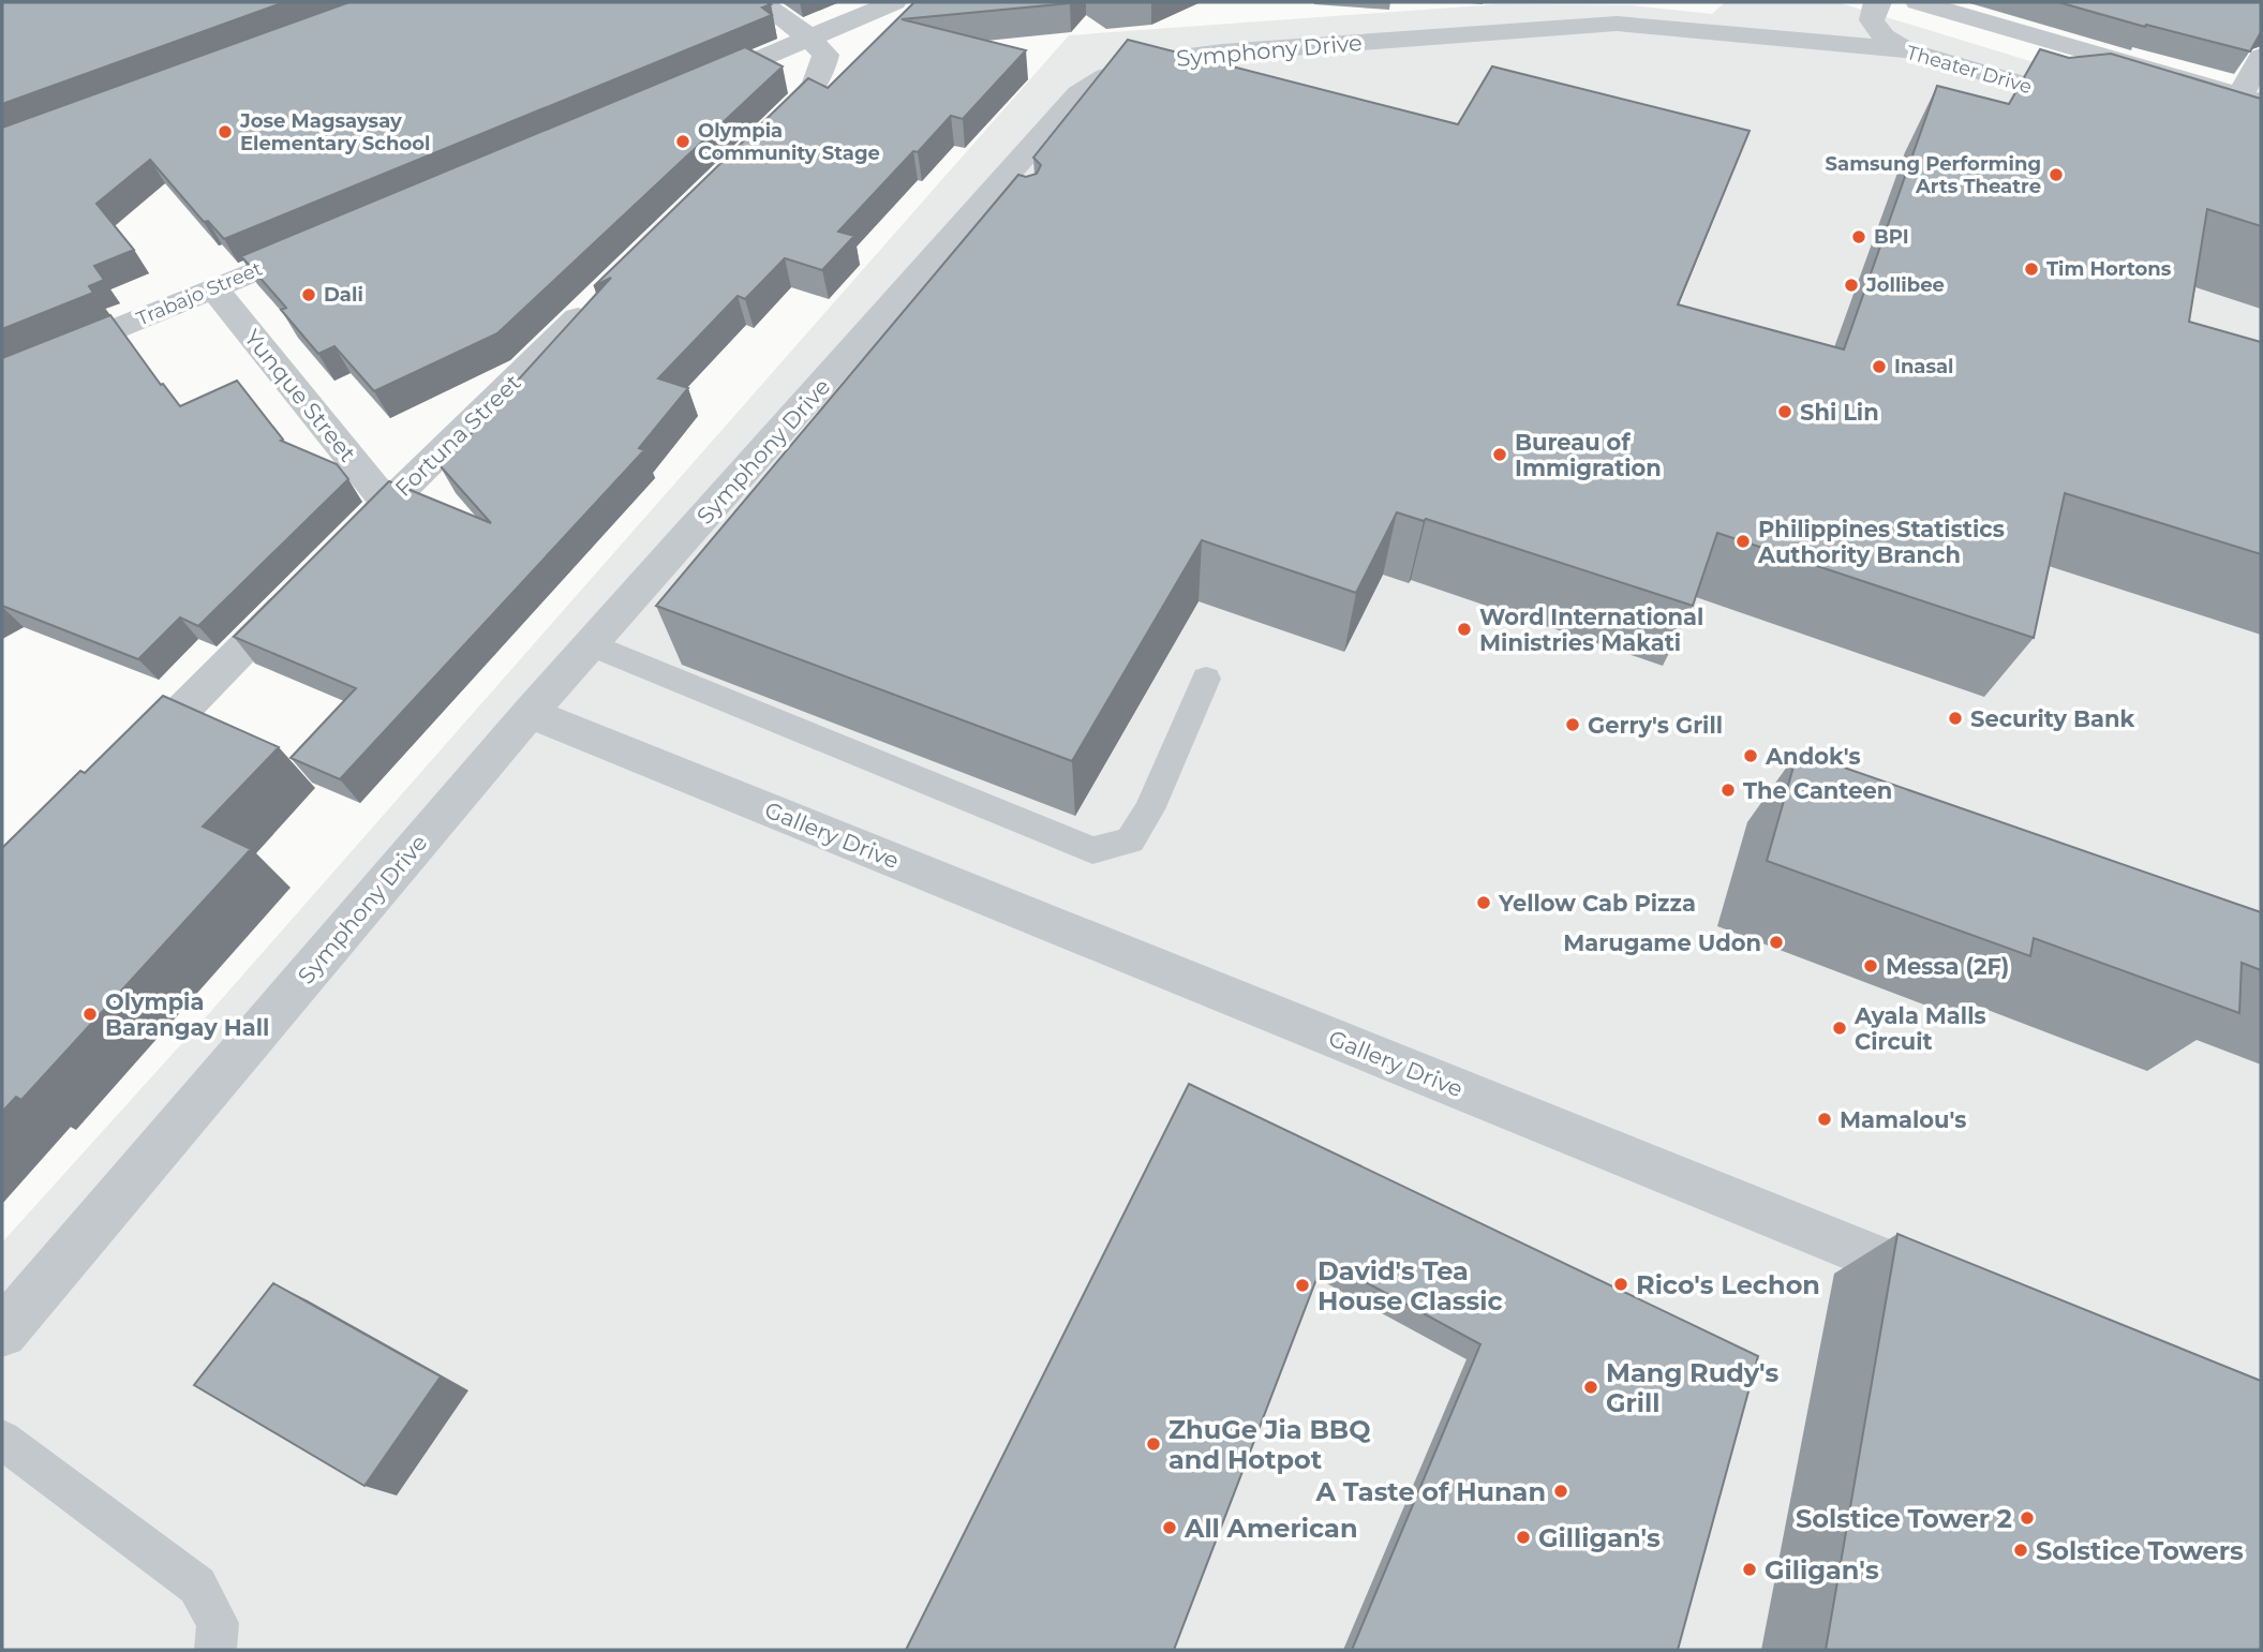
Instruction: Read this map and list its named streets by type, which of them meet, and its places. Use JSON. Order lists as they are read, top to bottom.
{
  "streets": {
    "street": [
      "Symphony Drive",
      "Theater Drive",
      "Trabajo Street",
      "Yunque Street",
      "Fortuna Street",
      "Gallery Drive"
    ]
  },
  "crossings": [
    ["Symphony Drive", "Theater Drive"],
    ["Symphony Drive", "Gallery Drive"],
    ["Trabajo Street", "Yunque Street"],
    ["Yunque Street", "Fortuna Street"]
  ],
  "places": [
    "Jose Magsaysay Elementary School",
    "Olympia Community Stage",
    "Samsung Performing Arts Theatre",
    "BPI",
    "Tim Hortons",
    "Jollibee",
    "Dali",
    "Inasal",
    "Shi Lin",
    "Bureau of Immigration",
    "Philippines Statistics Authority Branch",
    "Word International Ministries Makati",
    "Security Bank",
    "Gerry's Grill",
    "Andok's",
    "The Canteen",
    "Yellow Cab Pizza",
    "Marugame Udon",
    "Messa (2F)",
    "Olympia Barangay Hall",
    "Ayala Malls Circuit",
    "Mamalou's",
    "Rico's Lechon",
    "David's Tea House Classic",
    "Mang Rudy's Grill",
    "ZhuGe Jia BBQ and Hotpot",
    "A Taste of Hunan",
    "Solstice Tower 2",
    "All American",
    "Gilligan's",
    "Solstice Towers",
    "Giligan's"
  ]
}
